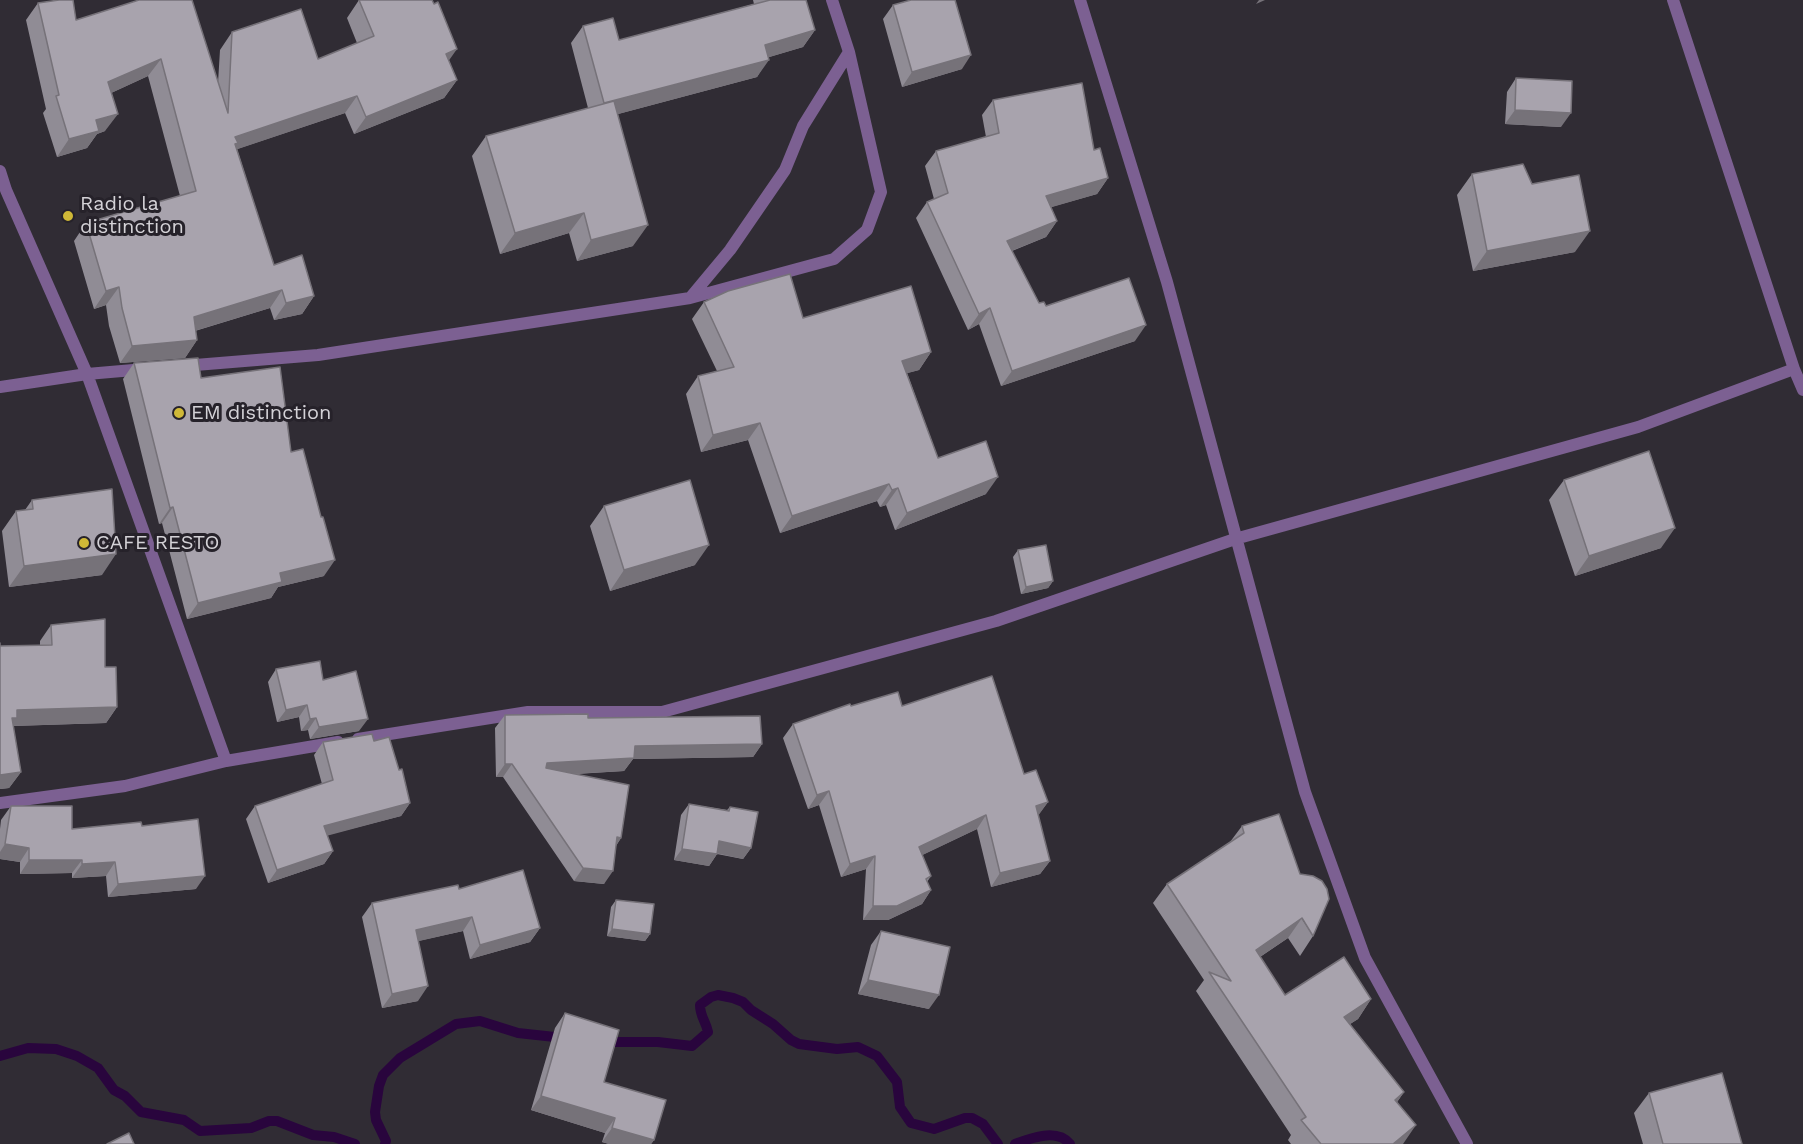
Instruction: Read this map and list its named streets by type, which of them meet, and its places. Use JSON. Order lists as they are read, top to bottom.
{
  "places": ["Radio la distinction", "EM distinction", "CAFE RESTO"]
}
